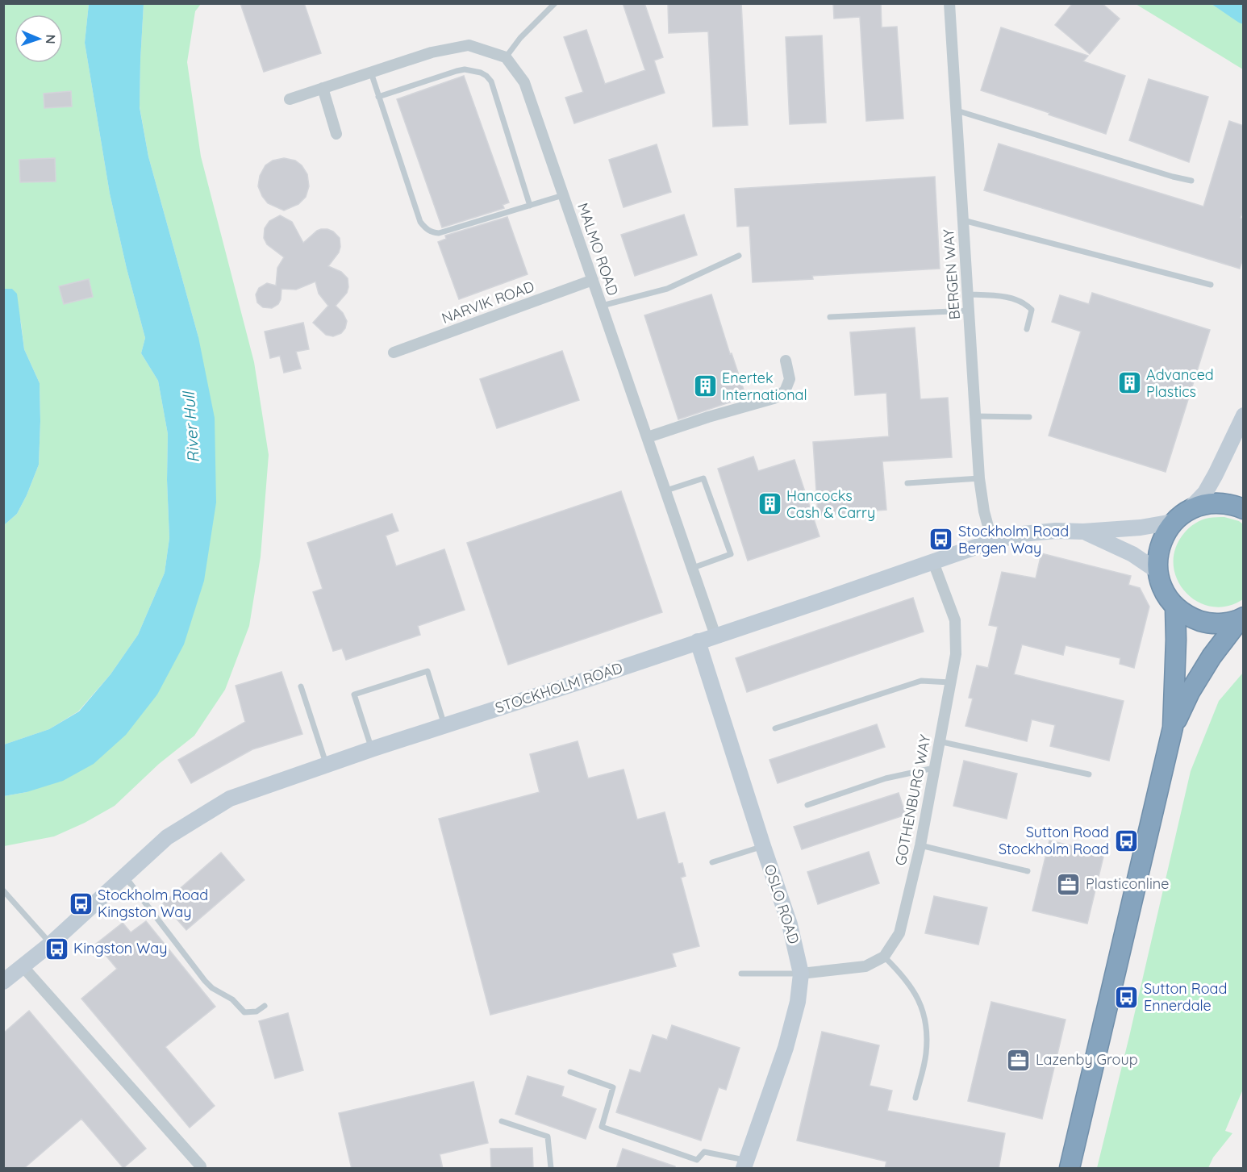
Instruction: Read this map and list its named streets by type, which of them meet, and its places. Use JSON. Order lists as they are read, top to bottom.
{
  "streets": {
    "street": [
      "MALMO ROAD",
      "BERGEN WAY",
      "NARVIK ROAD",
      "STOCKHOLM ROAD",
      "GOTHENBURG WAY",
      "OSLO ROAD"
    ]
  },
  "crossings": [
    ["MALMO ROAD", "NARVIK ROAD"],
    ["MALMO ROAD", "STOCKHOLM ROAD"],
    ["BERGEN WAY", "STOCKHOLM ROAD"],
    ["STOCKHOLM ROAD", "GOTHENBURG WAY"],
    ["STOCKHOLM ROAD", "OSLO ROAD"]
  ],
  "water": ["River Hull"],
  "places": {
    "building": ["Advanced Plastics", "Enertek International", "Hancocks Cash & Carry"],
    "bus stop": [
      "Stockholm Road Bergen Way",
      "Sutton Road Stockholm Road",
      "Stockholm Road Kingston Way",
      "Kingston Way",
      "Sutton Road Ennerdale"
    ],
    "office": ["Plasticonline", "Lazenby Group"]
  },
  "north": "right"
}
